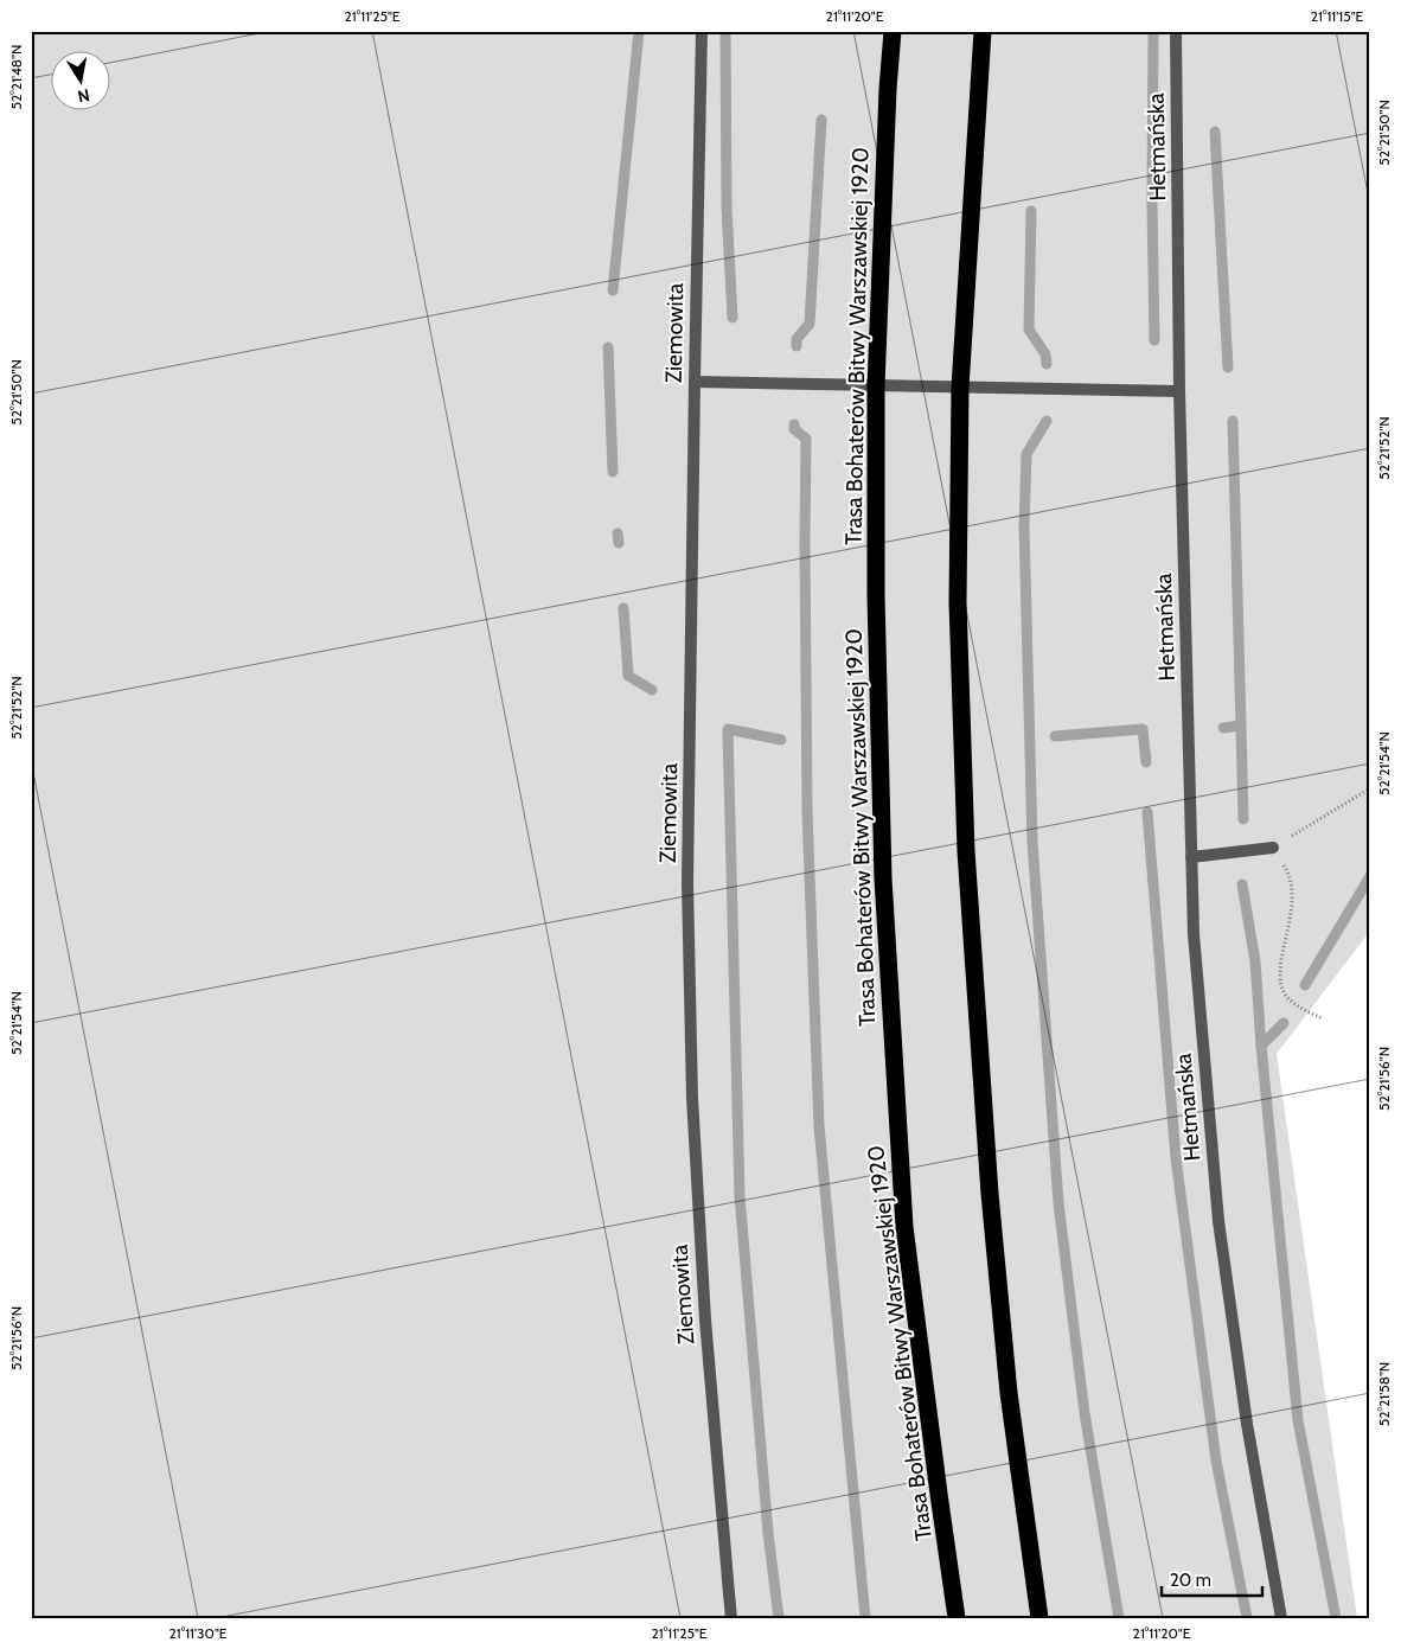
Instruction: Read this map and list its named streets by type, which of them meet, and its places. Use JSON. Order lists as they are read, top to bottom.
{
  "streets": {
    "highway": ["Trasa Bohaterów Bitwy Warszawskiej 1920"],
    "street": ["Hetmańska", "Ziemowita"]
  },
  "scale_bar": "20 m",
  "north": "bottom",
  "coordinates": [
    "21°11'25\"E",
    "21°11'20\"E",
    "21°11'15\"E",
    "52°21'48\"N",
    "52°21'50\"N",
    "52°21'52\"N",
    "52°21'54\"N",
    "52°21'56\"N",
    "52°21'58\"N",
    "21°11'30\"E"
  ]
}
